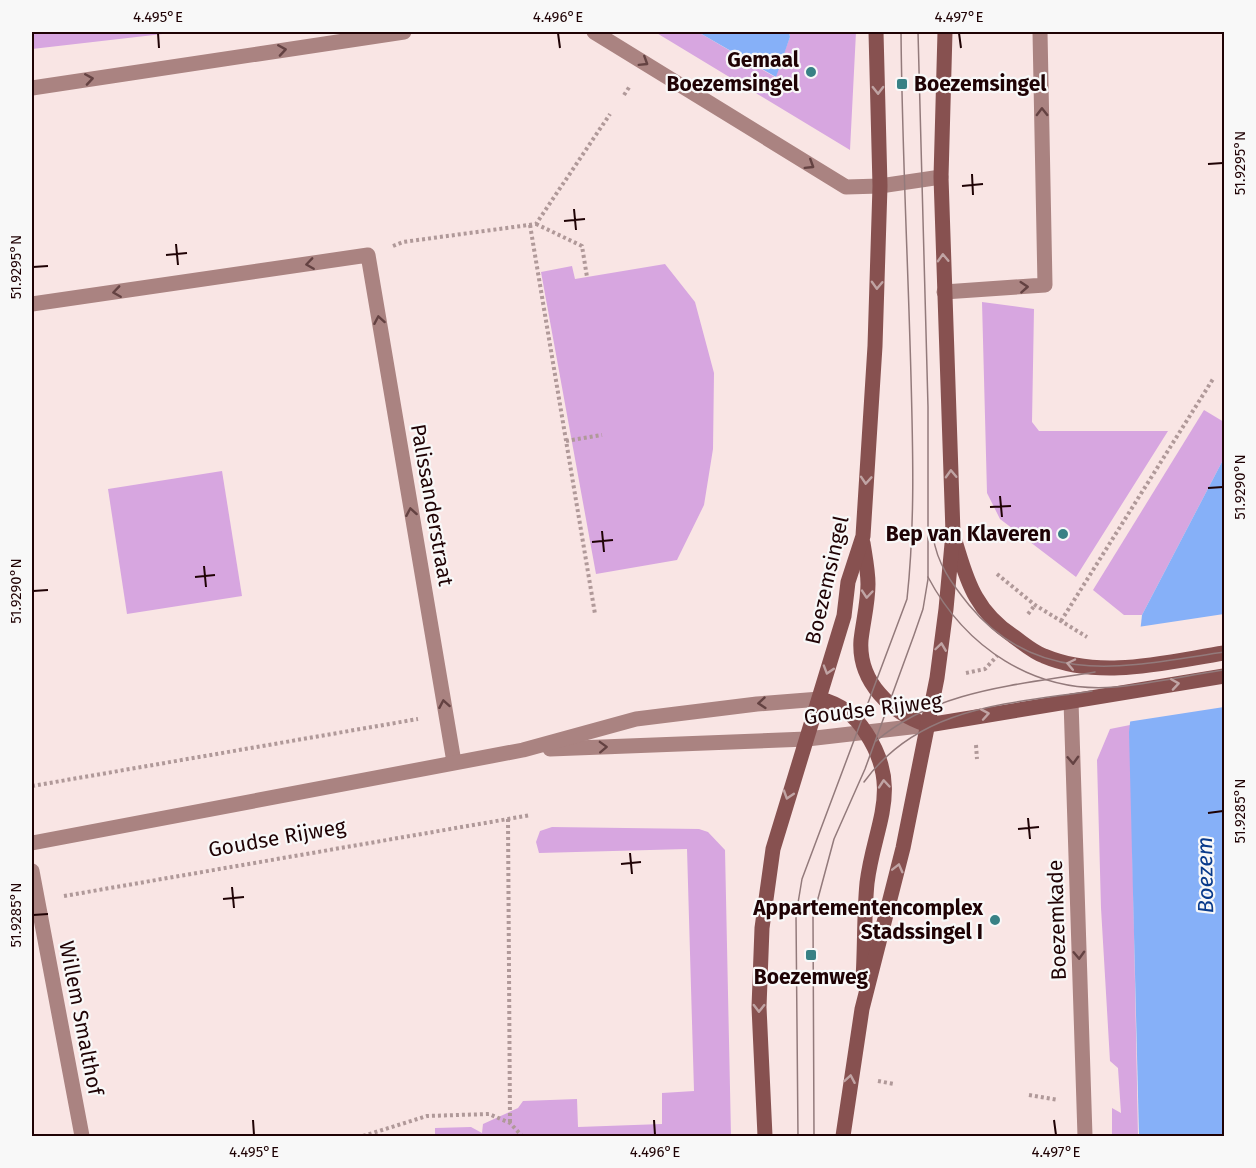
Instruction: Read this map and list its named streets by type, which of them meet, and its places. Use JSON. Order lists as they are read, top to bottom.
{
  "streets": {
    "main road": ["Boezemsingel", "Goudse Rijweg"],
    "street": ["Palissanderstraat", "Boezemkade", "Willem Smalthof"]
  },
  "crossings": [
    ["Palissanderstraat", "Goudse Rijweg"],
    ["Boezemsingel", "Goudse Rijweg"],
    ["Goudse Rijweg", "Boezemkade"],
    ["Goudse Rijweg", "Willem Smalthof"]
  ],
  "one_way": ["Palissanderstraat", "Boezemkade"],
  "water": ["Boezem"],
  "places": {
    "other": ["Gemaal Boezemsingel", "Bep van Klaveren", "Appartementencomplex Stadssingel I"],
    "transit": ["Boezemsingel", "Boezemweg"]
  },
  "coordinates": [
    "4.495°E",
    "4.496°E",
    "4.497°E",
    "51.9295°N",
    "51.9290°N",
    "51.9285°N"
  ]
}
